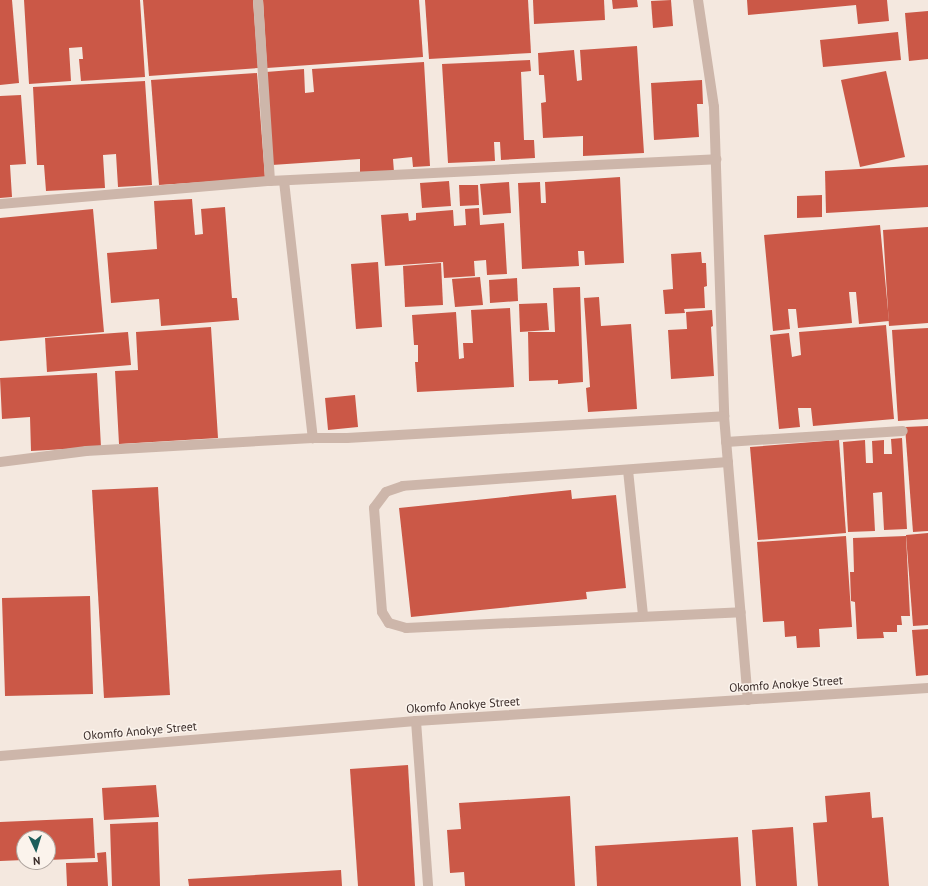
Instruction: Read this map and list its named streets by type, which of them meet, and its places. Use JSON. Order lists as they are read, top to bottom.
{
  "streets": {
    "street": ["Okomfo Anokye Street"]
  },
  "north": "bottom"
}
